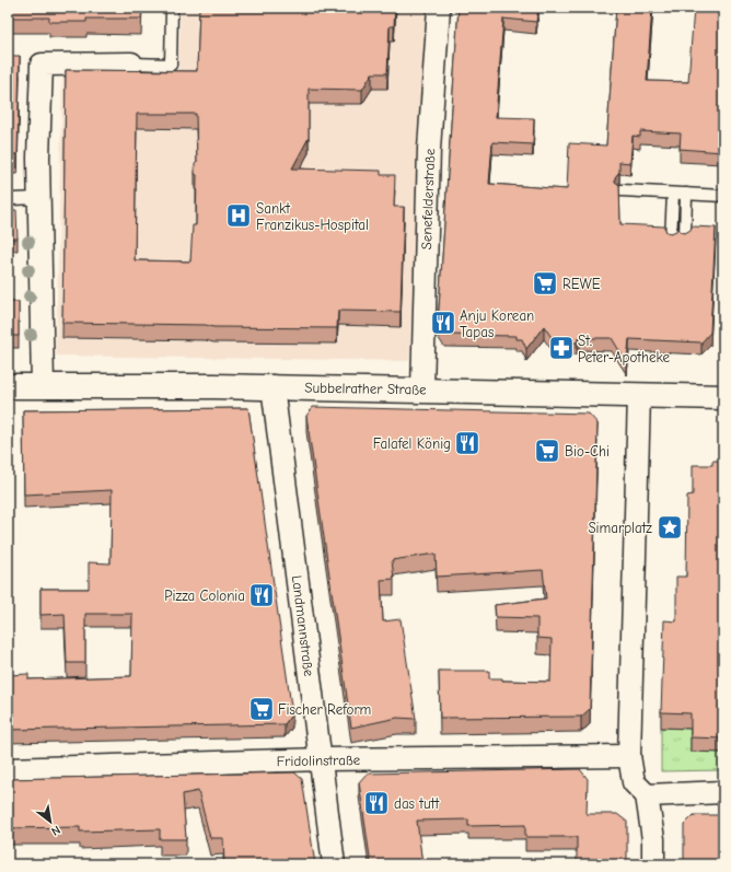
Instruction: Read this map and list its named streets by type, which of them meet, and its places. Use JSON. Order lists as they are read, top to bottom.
{
  "streets": {
    "main road": ["Subbelrather Straße"],
    "street": ["Senefelderstraße", "Landmannstraße", "Fridolinstraße"]
  },
  "crossings": [
    ["Senefelderstraße", "Subbelrather Straße"],
    ["Subbelrather Straße", "Landmannstraße"],
    ["Landmannstraße", "Fridolinstraße"]
  ],
  "places": {
    "hospital": ["Sankt Franzikus-Hospital"],
    "supermarket": ["REWE", "Bio-Chi", "Fischer Reform"],
    "restaurant": [
      "Anju Korean Tapas",
      "Falafel König",
      "Pizza Colonia",
      "das tutt"
    ],
    "pharmacy": ["St. Peter-Apotheke"],
    "place": ["Simarplatz"]
  },
  "north": "bottom right"
}
